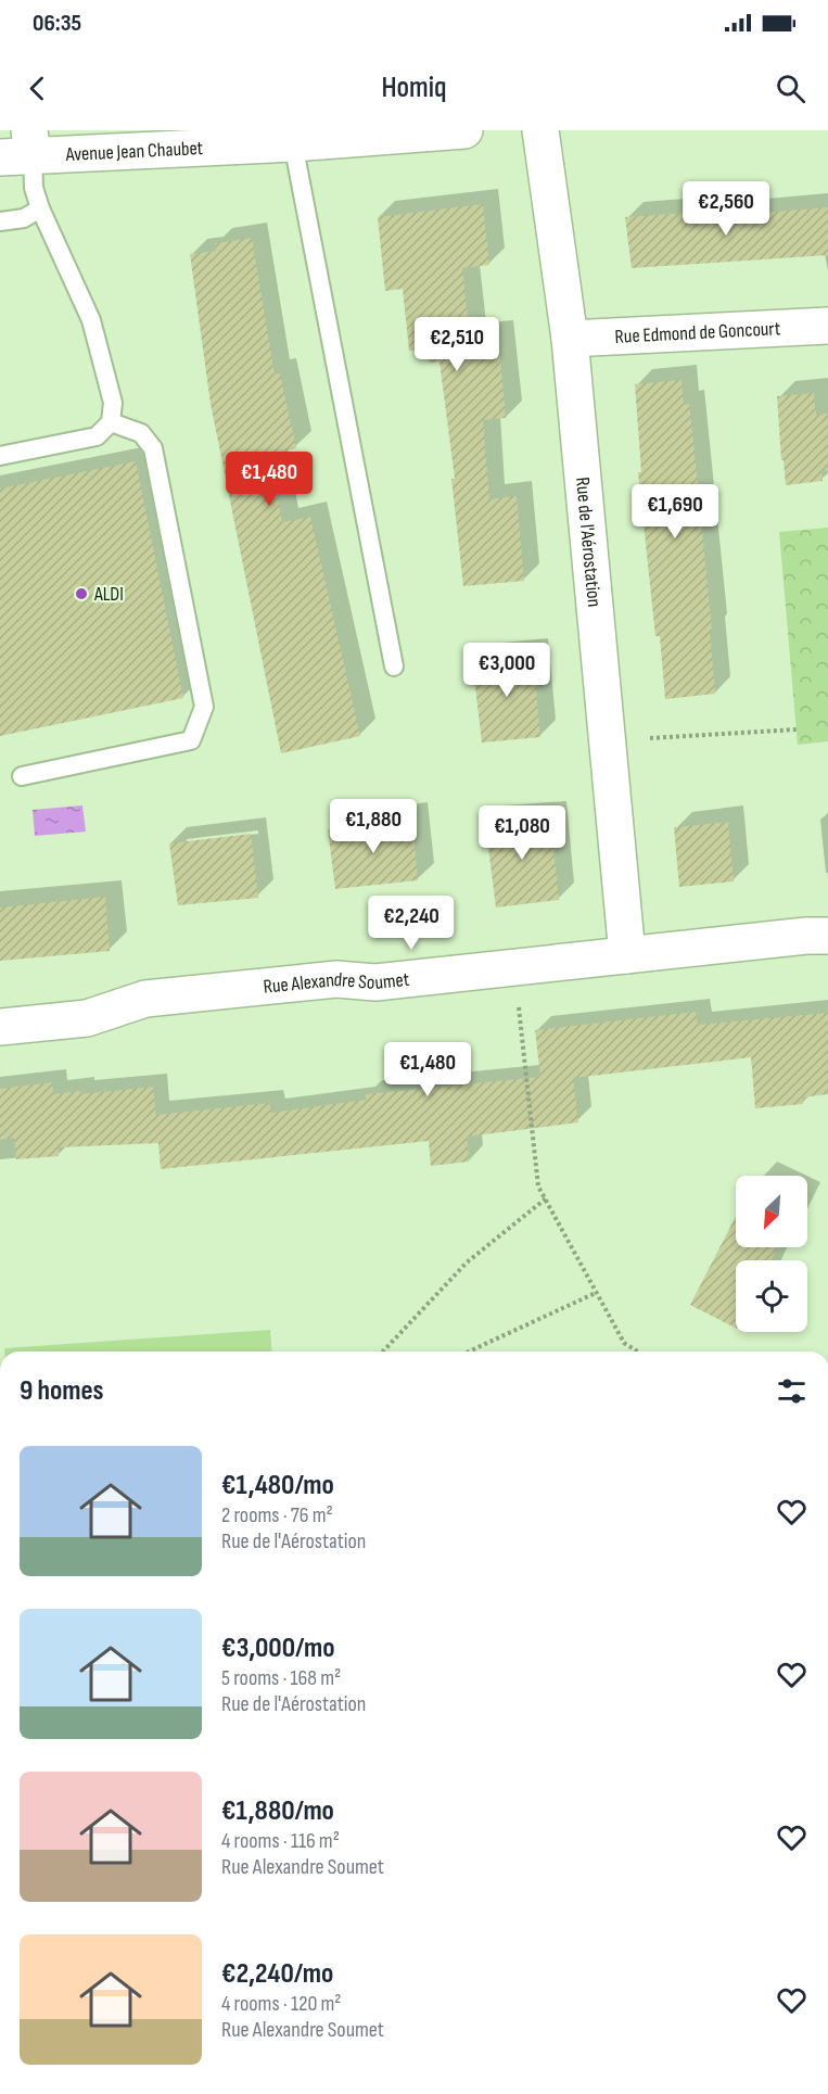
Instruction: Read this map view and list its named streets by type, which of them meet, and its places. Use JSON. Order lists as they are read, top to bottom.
{
  "streets": {
    "street": [
      "Avenue Jean Chaubet",
      "Rue Edmond de Goncourt",
      "Rue de l'Aérostation",
      "Rue Alexandre Soumet"
    ]
  },
  "crossings": [
    ["Rue Edmond de Goncourt", "Rue de l'Aérostation"],
    ["Rue de l'Aérostation", "Rue Alexandre Soumet"]
  ],
  "places": ["ALDI"],
  "north": "bottom left",
  "page": {
    "status": "06:35",
    "header": "Homiq",
    "price": [
      "€2,560",
      "€2,510",
      "€1,480",
      "€1,690",
      "€3,000",
      "€1,880",
      "€1,080",
      "€2,240",
      "€1,480"
    ],
    "heading": "9 homes",
    "list": [
      {
        "name": "€1,480/mo",
        "note": "2 rooms · 76 m² · Rue de l'Aérostation"
      },
      {
        "name": "€3,000/mo",
        "note": "5 rooms · 168 m² · Rue de l'Aérostation"
      },
      {
        "name": "€1,880/mo",
        "note": "4 rooms · 116 m² · Rue Alexandre Soumet"
      },
      {
        "name": "€2,240/mo",
        "note": "4 rooms · 120 m² · Rue Alexandre Soumet"
      }
    ]
  }
}
